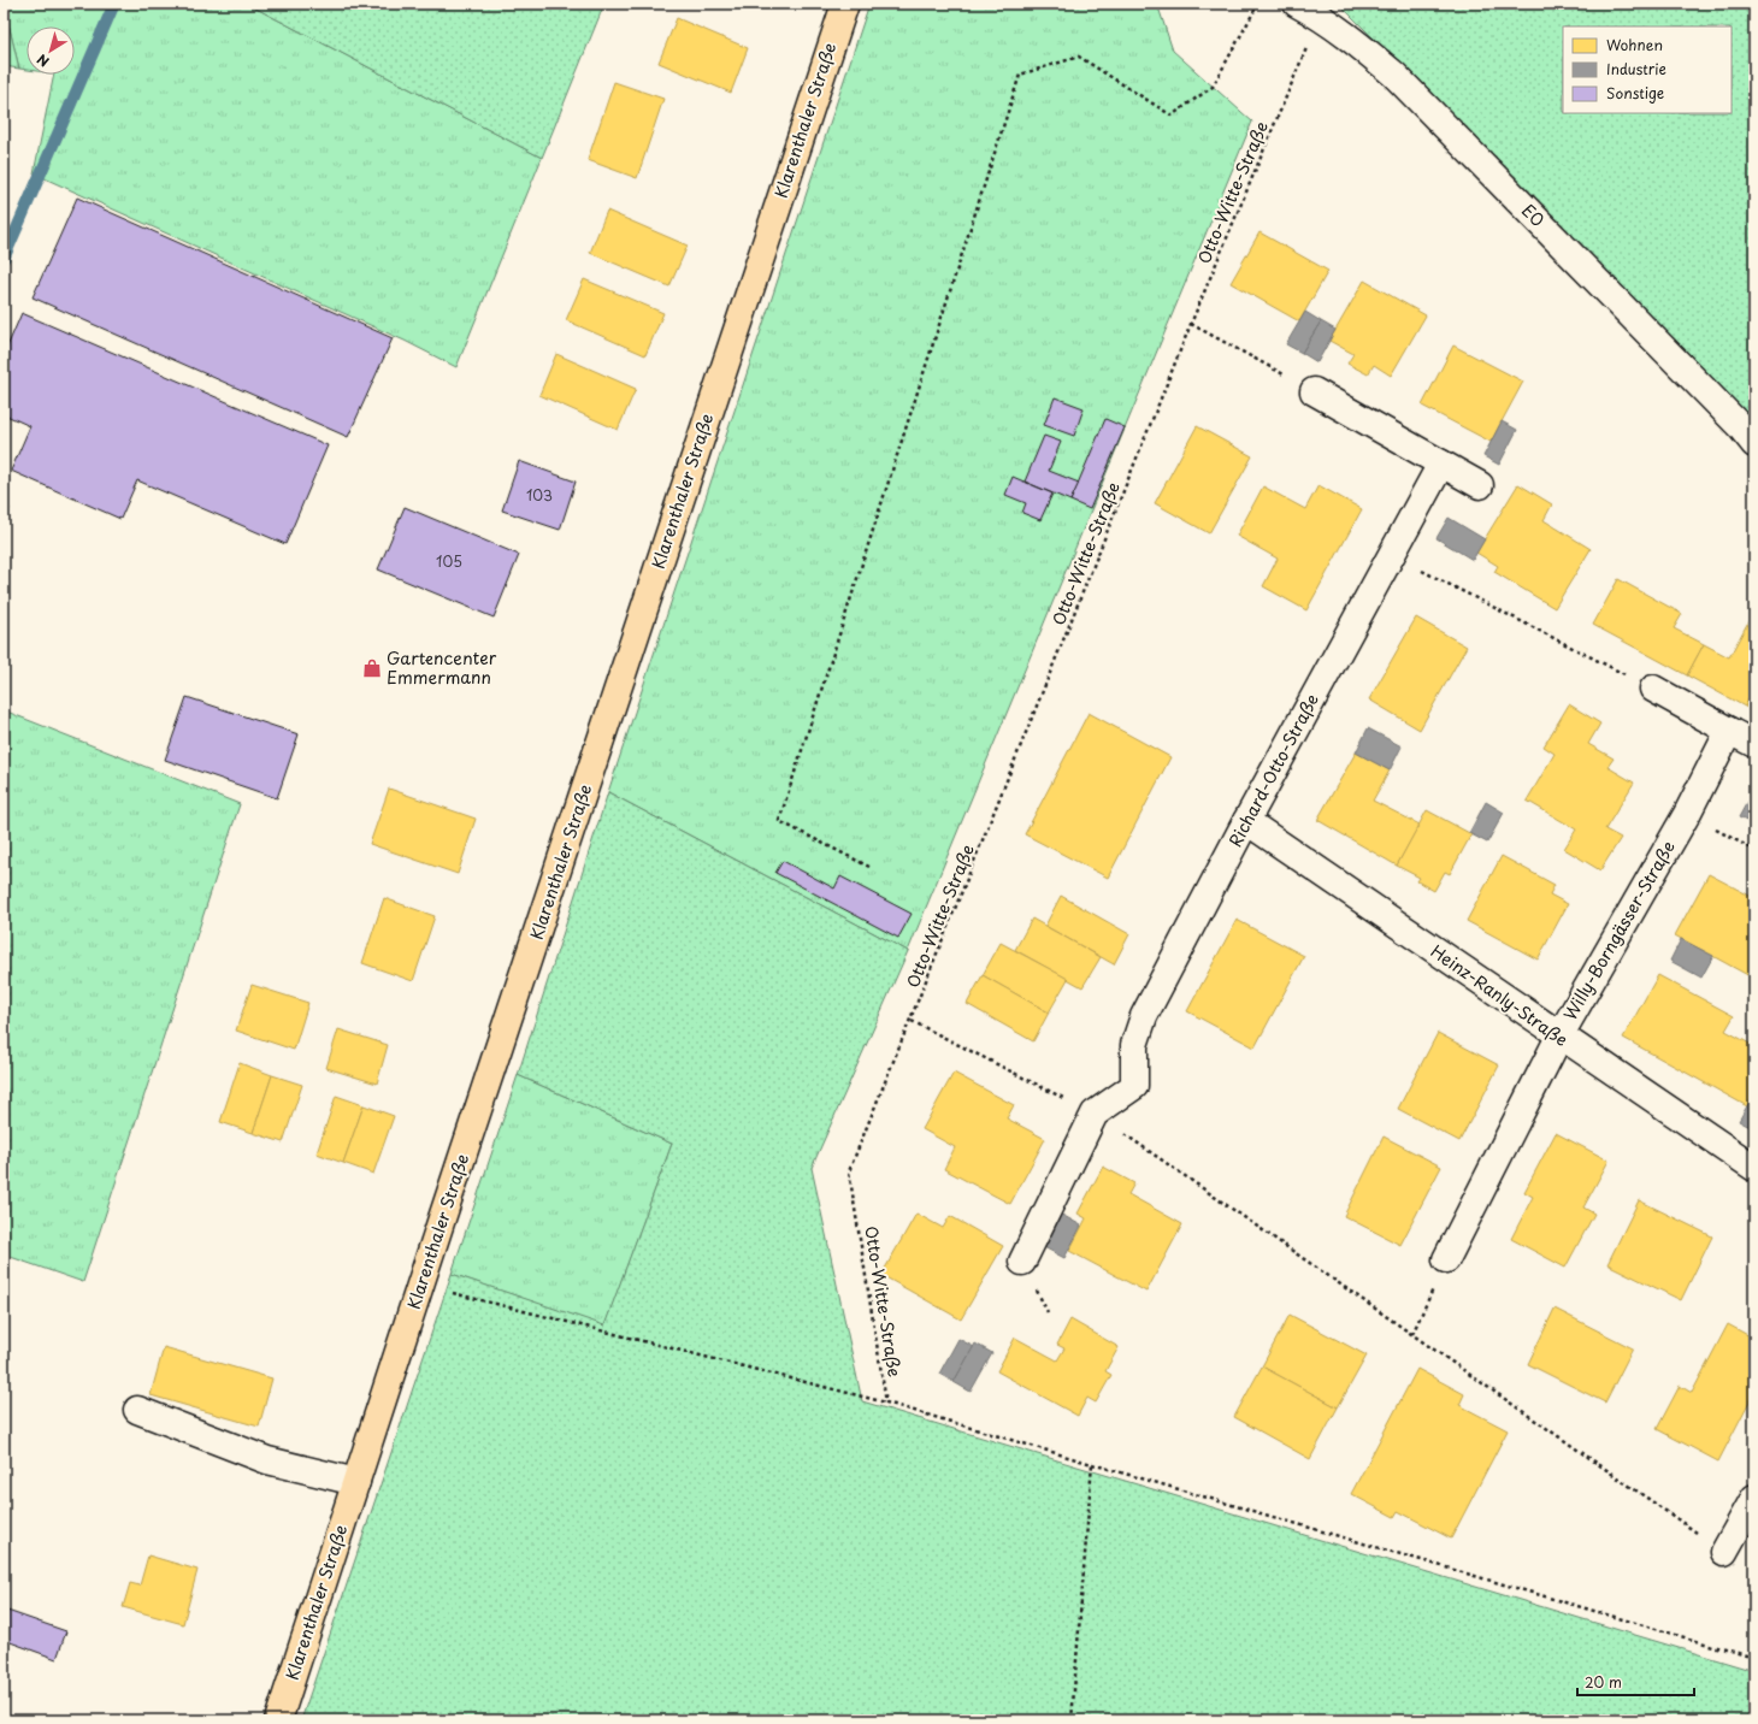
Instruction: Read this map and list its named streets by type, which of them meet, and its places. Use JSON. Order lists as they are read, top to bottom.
{
  "streets": {
    "main road": ["Klarenthaler Straße"],
    "street": [
      "E0",
      "Richard-Otto-Straße",
      "Willy-Borngässer-Straße",
      "Heinz-Ranly-Straße"
    ],
    "path": ["Otto-Witte-Straße"]
  },
  "crossings": [
    ["Otto-Witte-Straße", "E0"],
    ["Richard-Otto-Straße", "Heinz-Ranly-Straße"],
    ["Willy-Borngässer-Straße", "Heinz-Ranly-Straße"]
  ],
  "places": {
    "shop": ["Gartencenter Emmermann"]
  },
  "house_numbers": ["103", "105"],
  "legend": ["Wohnen", "Industrie", "Sonstige"],
  "scale_bar": "20 m",
  "north": "bottom left"
}
